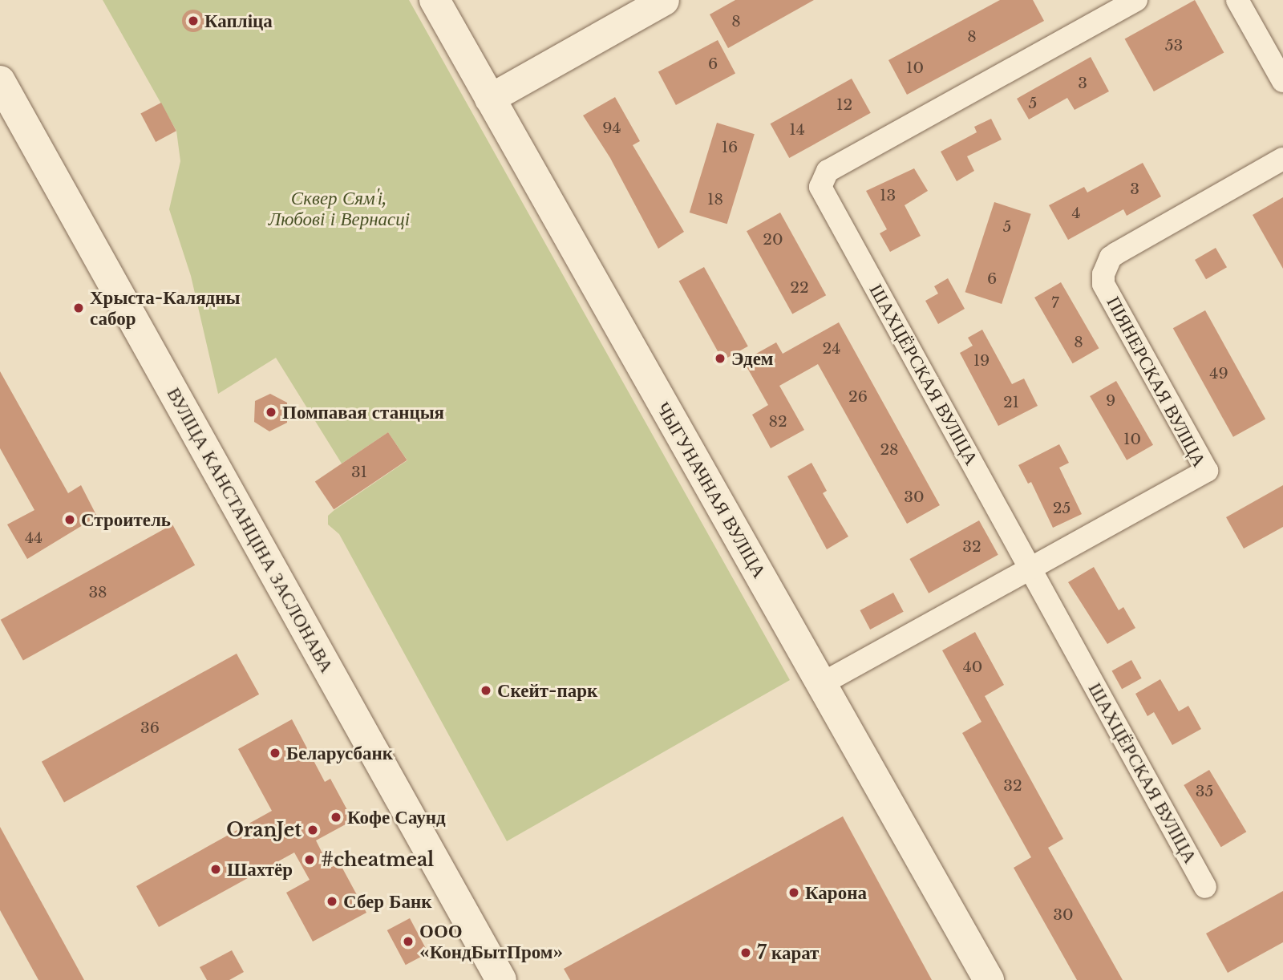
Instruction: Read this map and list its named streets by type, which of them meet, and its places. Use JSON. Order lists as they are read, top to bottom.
{
  "streets": {
    "main road": ["ЧЫГУНАЧНАЯ ВУЛІЦА", "ВУЛІЦА КАНСТАНЦІНА ЗАСЛОНАВА"],
    "street": ["ШАХЦЁРСКАЯ ВУЛІЦА", "ПІЯНЕРСКАЯ ВУЛІЦА"]
  },
  "crossings": [
    ["ШАХЦЁРСКАЯ ВУЛІЦА", "ПІЯНЕРСКАЯ ВУЛІЦА"],
    ["ПІЯНЕРСКАЯ ВУЛІЦА", "ЧЫГУНАЧНАЯ ВУЛІЦА"]
  ],
  "parks": ["Сквер Сямʼі, Любові і Вернасці"],
  "places": [
    "Капліца",
    "Хрыста-Калядны сабор",
    "Эдем",
    "Помпавая станцыя",
    "Строитель",
    "Скейт-парк",
    "Беларусбанк",
    "Кофе Саунд",
    "OranJet",
    "#cheatmeal",
    "Шахтёр",
    "Карона",
    "Сбер Банк",
    "ООО «КондБытПром»",
    "7 карат"
  ],
  "house_numbers": [
    "8",
    "8",
    "53",
    "6",
    "10",
    "3",
    "5",
    "12",
    "94",
    "14",
    "16",
    "3",
    "13",
    "18",
    "4",
    "5",
    "20",
    "6",
    "22",
    "7",
    "8",
    "24",
    "19",
    "49",
    "26",
    "9",
    "21",
    "82",
    "10",
    "28",
    "31",
    "30",
    "25",
    "44",
    "32",
    "38",
    "40",
    "36",
    "32",
    "35",
    "30"
  ]
}
